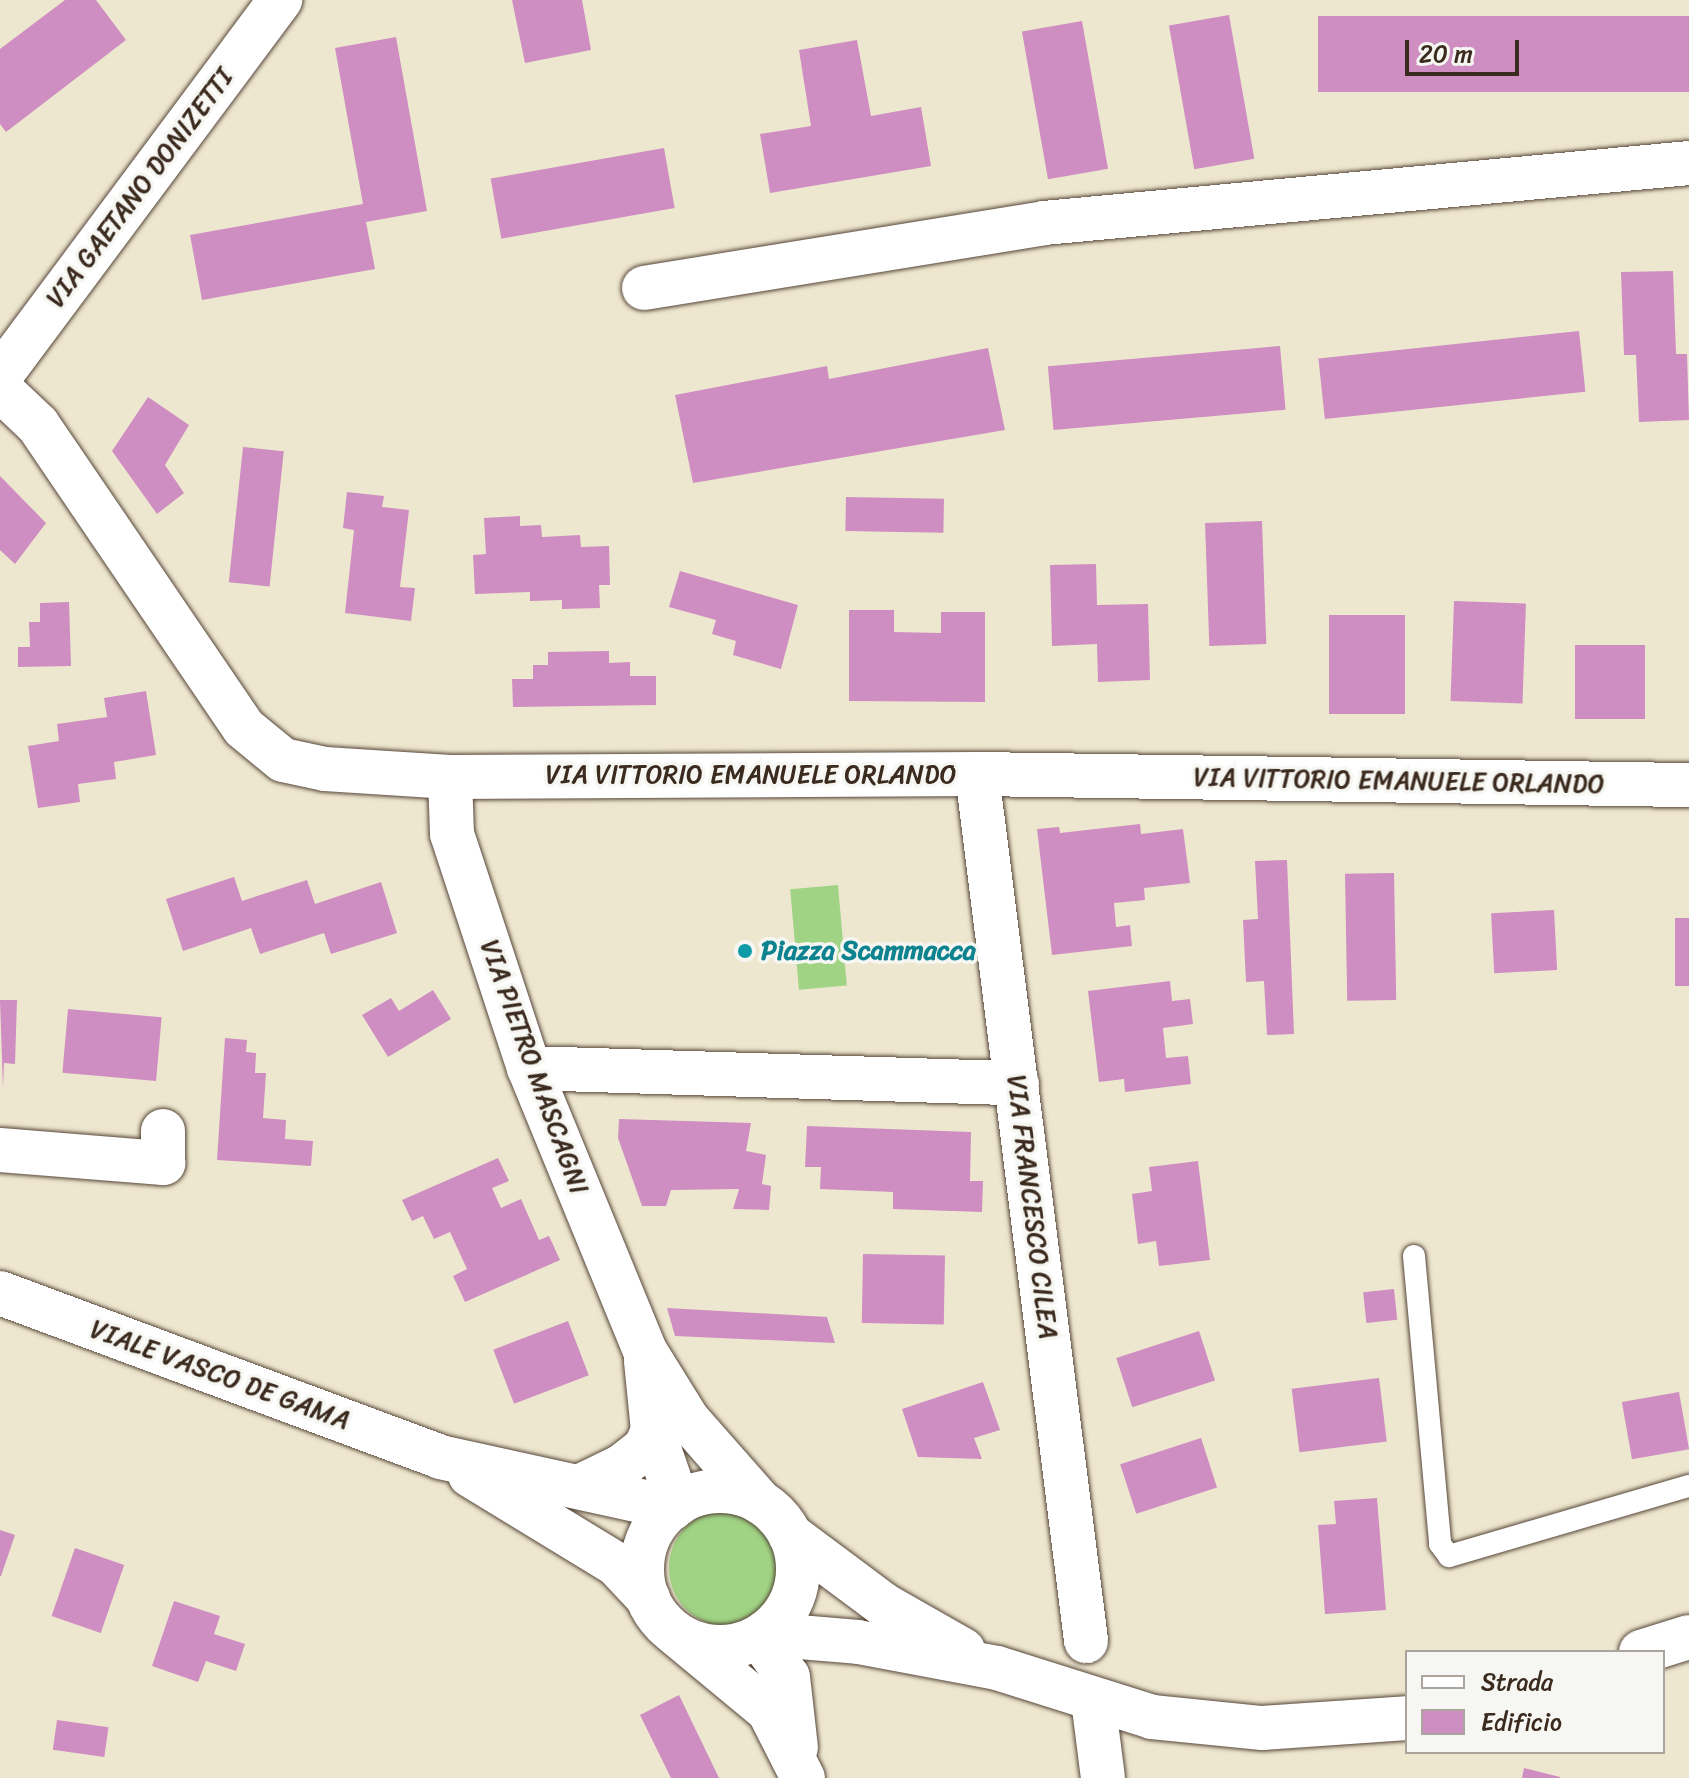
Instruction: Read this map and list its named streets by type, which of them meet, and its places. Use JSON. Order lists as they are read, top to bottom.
{
  "streets": {
    "street": [
      "VIA GAETANO DONIZETTI",
      "VIA VITTORIO EMANUELE ORLANDO",
      "VIA PIETRO MASCAGNI",
      "VIA FRANCESCO CILEA",
      "VIALE VASCO DE GAMA"
    ]
  },
  "crossings": [
    ["VIA VITTORIO EMANUELE ORLANDO", "VIA PIETRO MASCAGNI"],
    ["VIA VITTORIO EMANUELE ORLANDO", "VIA FRANCESCO CILEA"]
  ],
  "places": ["Piazza Scammacca"],
  "legend": ["Strada", "Edificio"],
  "scale_bar": "20 m"
}
